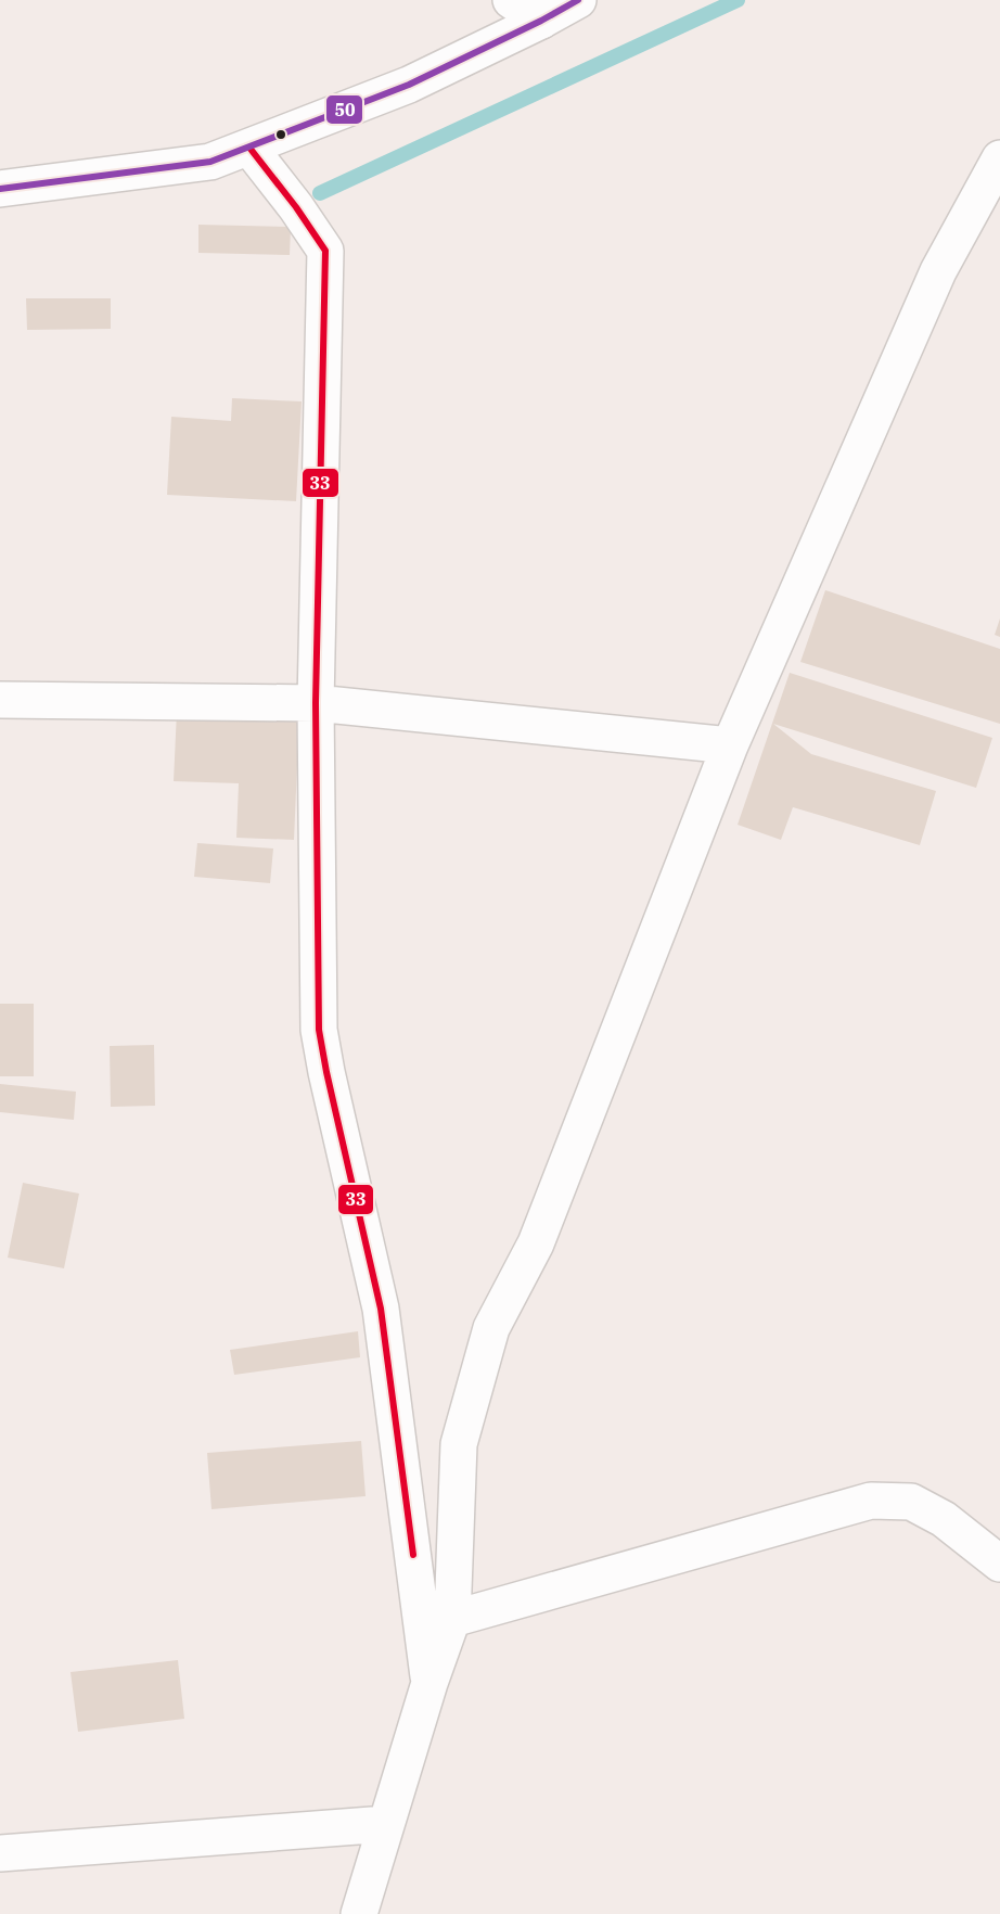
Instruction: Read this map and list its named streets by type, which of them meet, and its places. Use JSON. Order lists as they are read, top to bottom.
{
  "lines": ["transit line 50", "transit line 33"]
}
